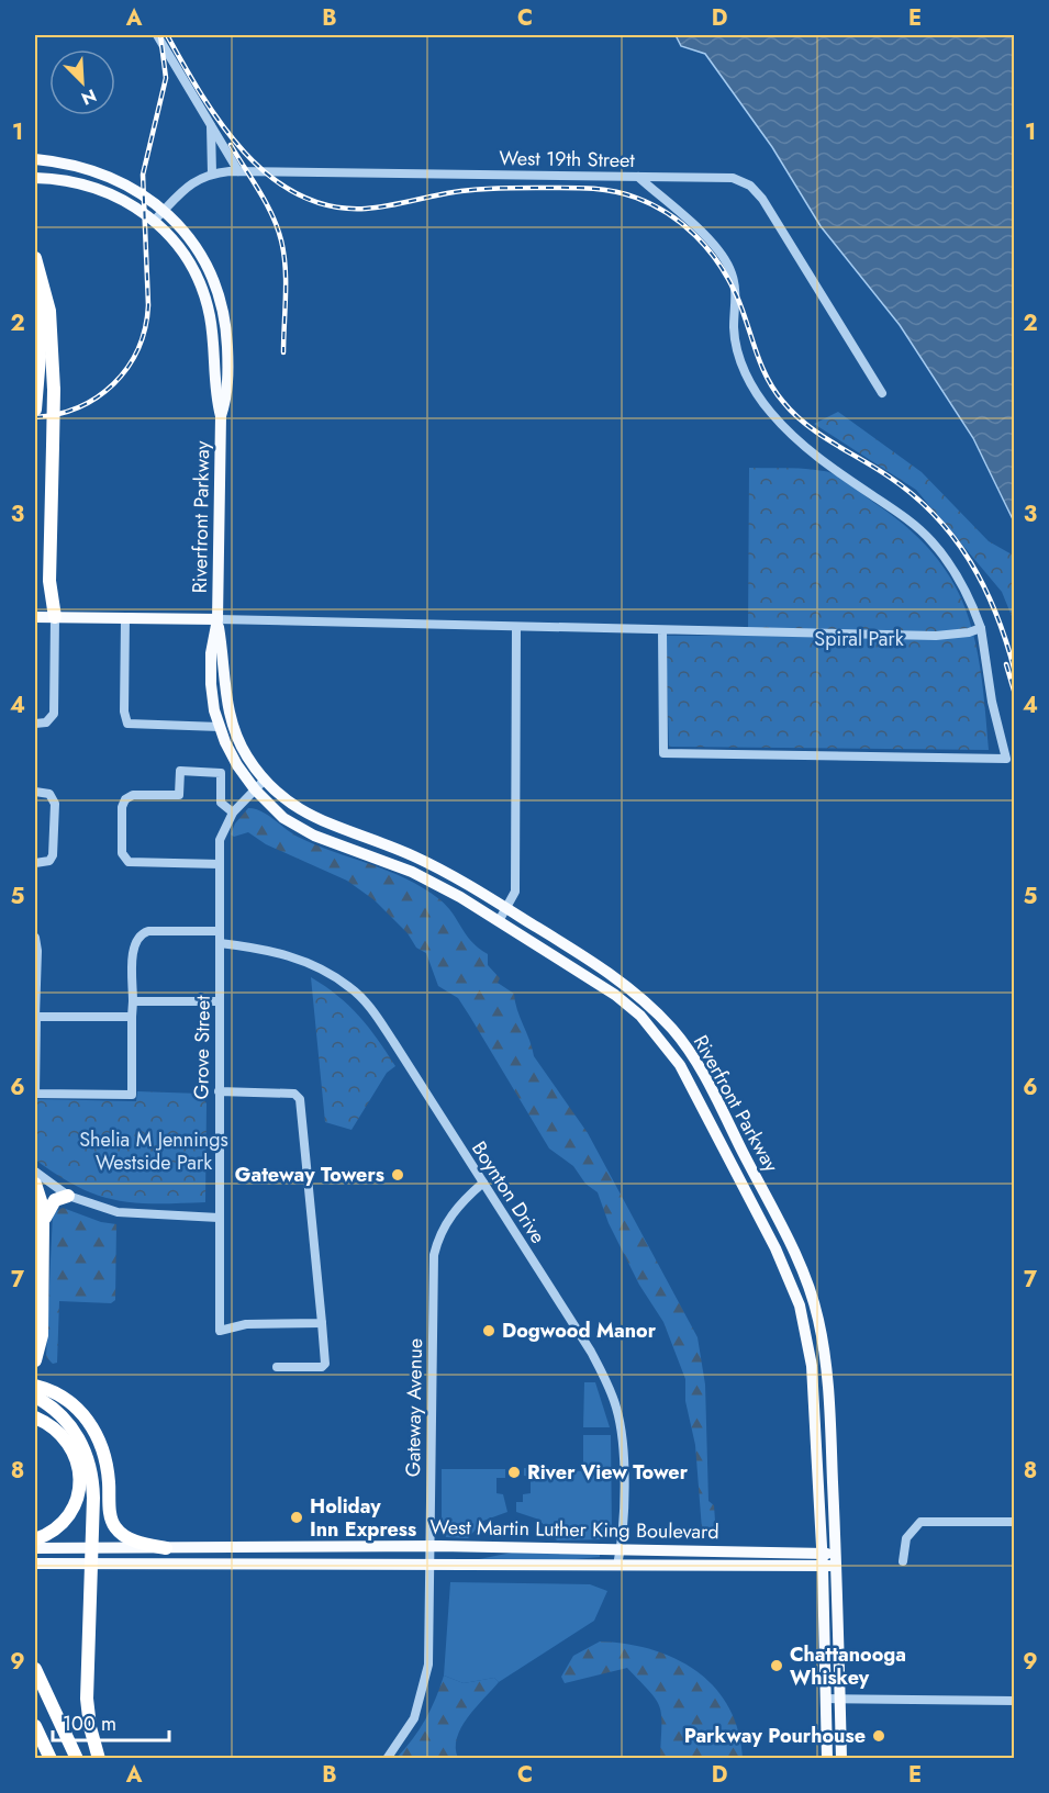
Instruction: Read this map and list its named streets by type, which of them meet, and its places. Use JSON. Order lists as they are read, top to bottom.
{
  "streets": {
    "main road": ["Riverfront Parkway", "West Martin Luther King Boulevard"],
    "street": [
      "West 19th Street",
      "Grove Street",
      "Boynton Drive",
      "Gateway Avenue"
    ]
  },
  "crossings": [
    ["West 19th Street", "Riverfront Parkway"],
    ["Riverfront Parkway", "Grove Street"],
    ["Riverfront Parkway", "West Martin Luther King Boulevard"],
    ["Grove Street", "Boynton Drive"],
    ["Boynton Drive", "Gateway Avenue"],
    ["Boynton Drive", "West Martin Luther King Boulevard"],
    ["Gateway Avenue", "West Martin Luther King Boulevard"]
  ],
  "parks": ["Spiral Park", "Shelia M Jennings Westside Park"],
  "places": [
    "Gateway Towers",
    "Dogwood Manor",
    "River View Tower",
    "Holiday Inn Express",
    "Chattanooga Whiskey",
    "Parkway Pourhouse"
  ],
  "scale_bar": "100 m",
  "north": "bottom right",
  "grid": {
    "columns": [
      "A",
      "B",
      "C",
      "D",
      "E"
    ],
    "rows": [
      "1",
      "2",
      "3",
      "4",
      "5",
      "6",
      "7",
      "8",
      "9"
    ]
  }
}
